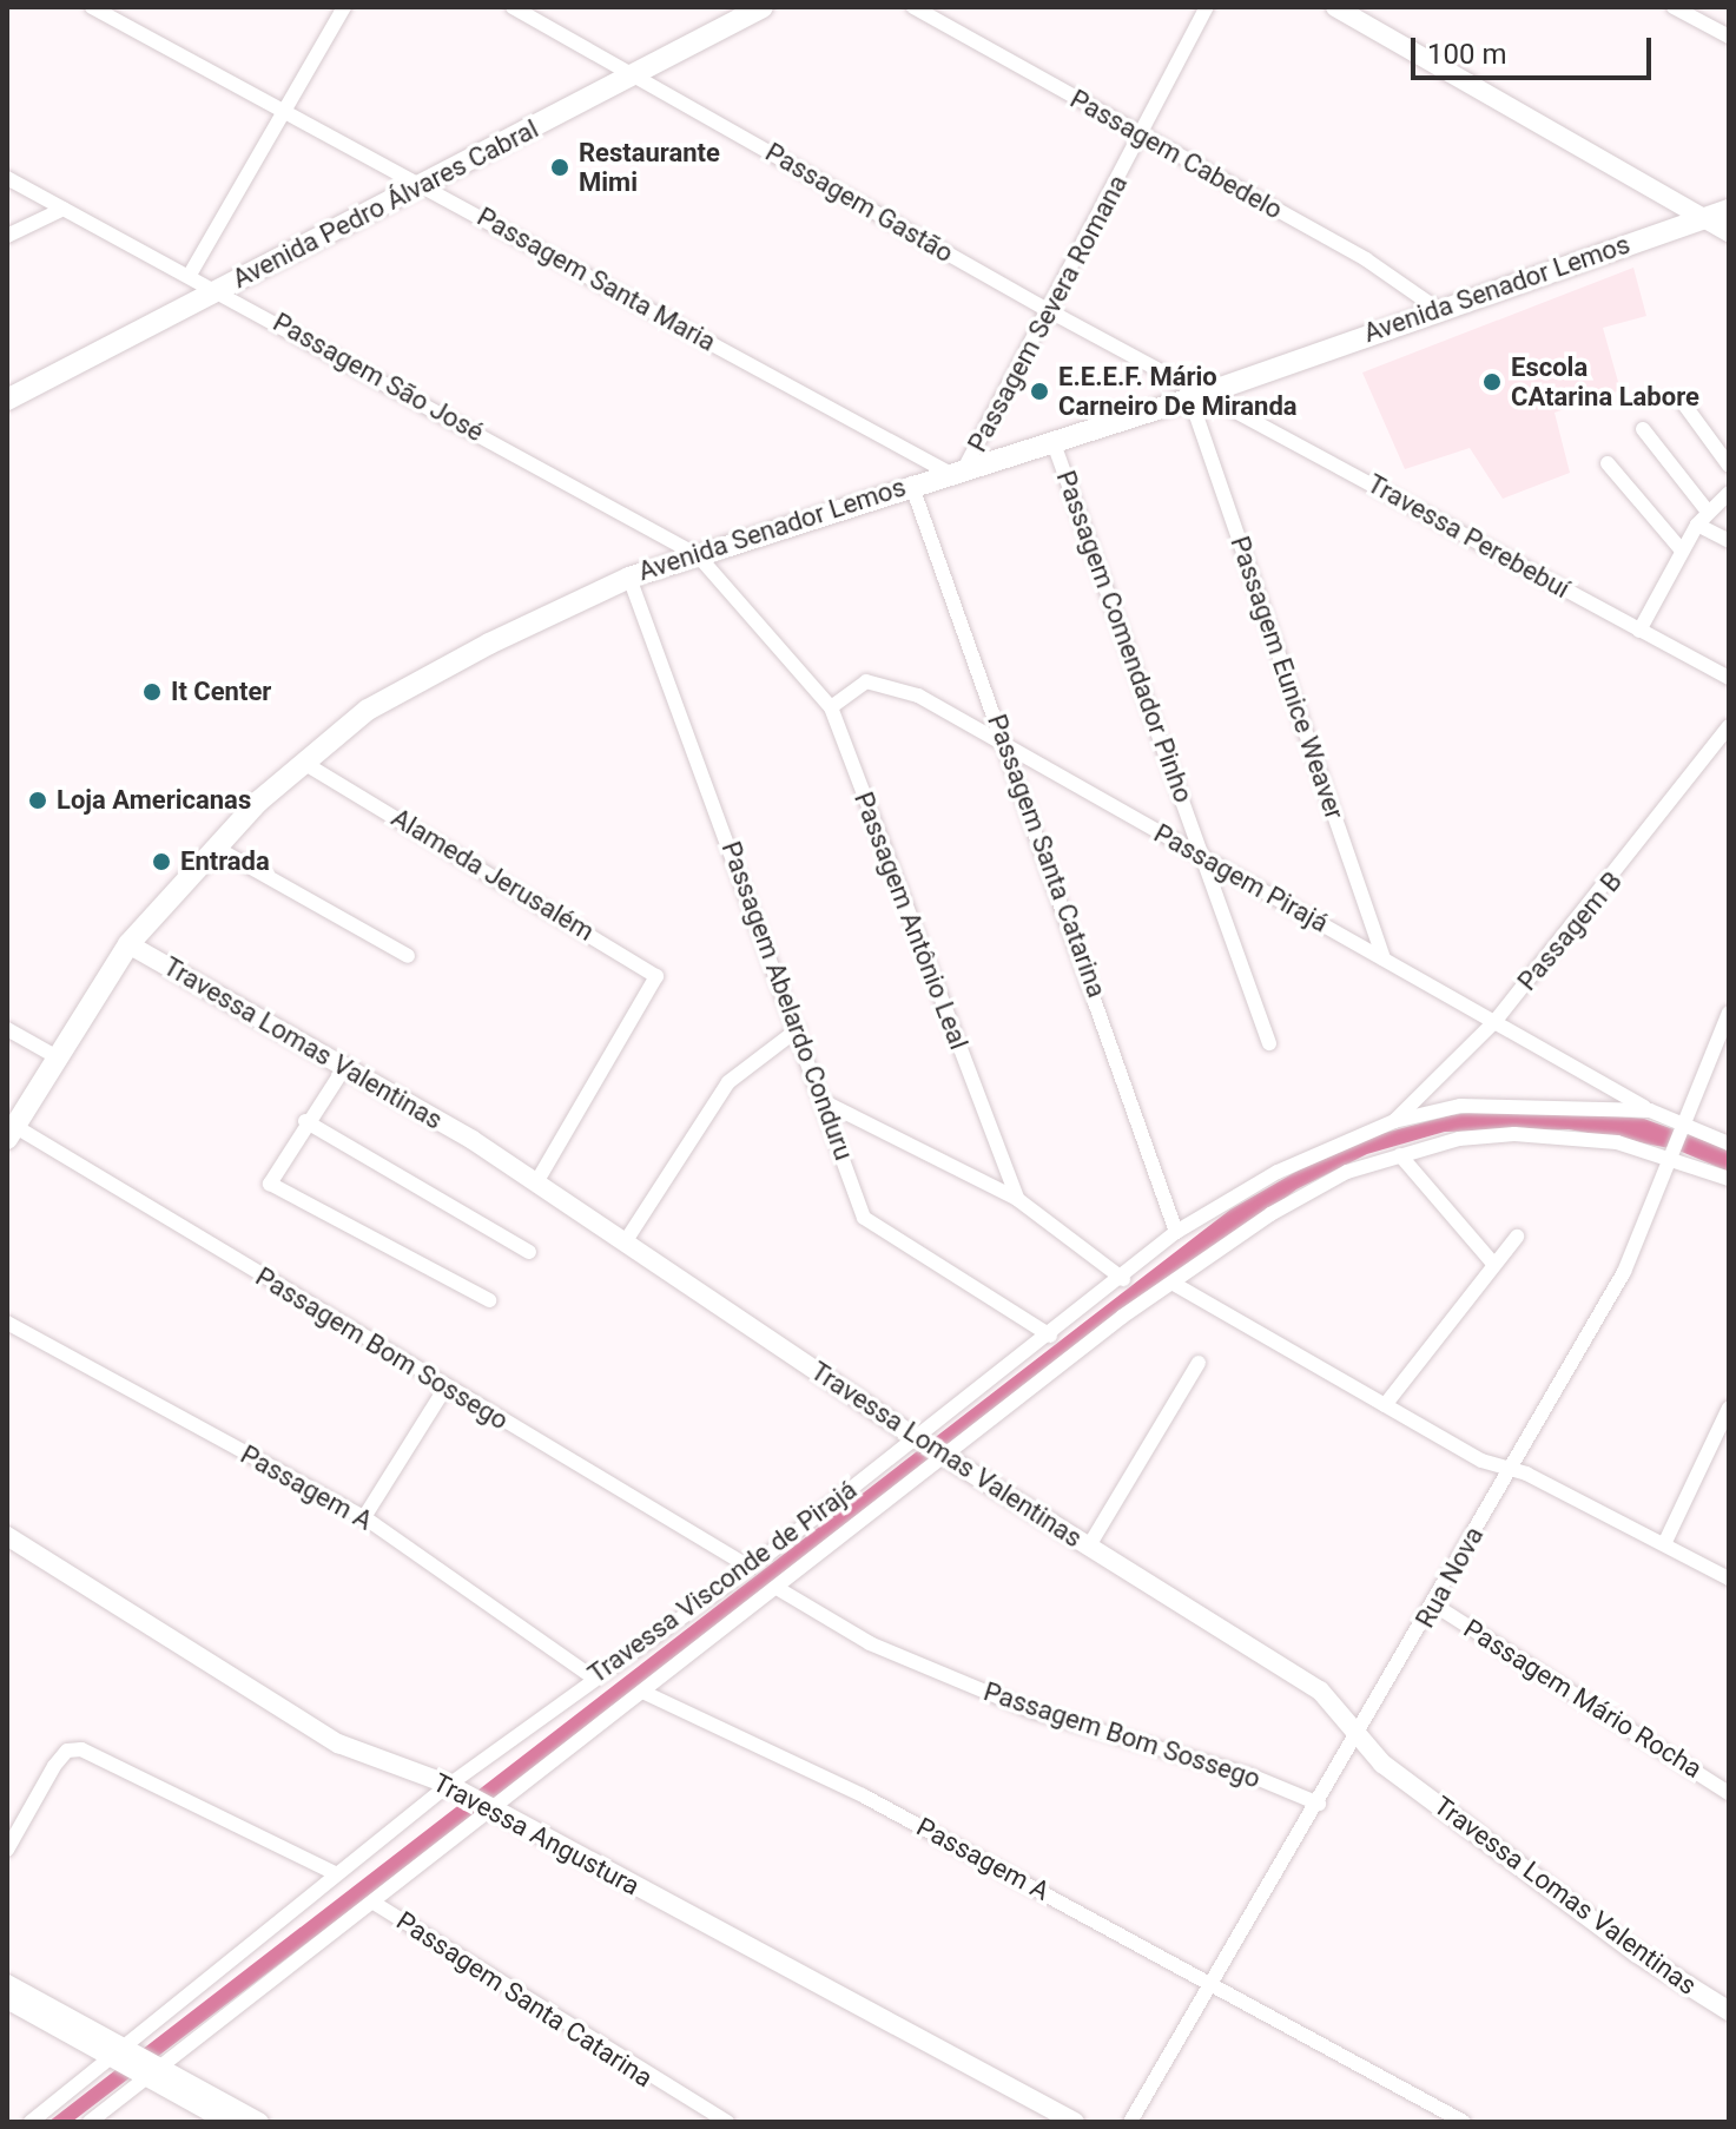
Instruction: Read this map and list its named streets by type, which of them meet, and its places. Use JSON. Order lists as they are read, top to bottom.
{
  "streets": {
    "main road": ["Avenida Pedro Álvares Cabral", "Avenida Senador Lemos"],
    "street": [
      "Passagem Cabedelo",
      "Passagem Gastão",
      "Passagem Santa Maria",
      "Passagem Severa Romana",
      "Passagem São José",
      "Travessa Perebebuí",
      "Passagem Comendador Pinho",
      "Passagem Eunice Weaver",
      "Passagem Santa Catarina",
      "Alameda Jerusalém",
      "Passagem Pirajá",
      "Passagem Antônio Leal",
      "Passagem B",
      "Passagem Abelardo Conduru",
      "Travessa Lomas Valentinas",
      "Passagem Bom Sossego",
      "Passagem A",
      "Rua Nova",
      "Travessa Visconde de Pirajá",
      "Passagem Mário Rocha",
      "Travessa Angustura"
    ]
  },
  "crossings": [
    ["Passagem Cabedelo", "Avenida Senador Lemos"],
    ["Passagem Cabedelo", "Passagem Severa Romana"],
    ["Passagem Gastão", "Avenida Pedro Álvares Cabral"],
    ["Passagem Gastão", "Avenida Senador Lemos"],
    ["Passagem Gastão", "Passagem Severa Romana"],
    ["Passagem Gastão", "Travessa Perebebuí"],
    ["Passagem Gastão", "Passagem Eunice Weaver"],
    ["Avenida Pedro Álvares Cabral", "Passagem Santa Maria"],
    ["Avenida Pedro Álvares Cabral", "Passagem São José"],
    ["Passagem Santa Maria", "Avenida Senador Lemos"],
    ["Passagem Santa Maria", "Passagem Severa Romana"],
    ["Avenida Senador Lemos", "Passagem Severa Romana"],
    ["Avenida Senador Lemos", "Passagem São José"],
    ["Avenida Senador Lemos", "Travessa Perebebuí"],
    ["Avenida Senador Lemos", "Passagem Comendador Pinho"],
    ["Avenida Senador Lemos", "Passagem Eunice Weaver"],
    ["Avenida Senador Lemos", "Passagem Santa Catarina"],
    ["Avenida Senador Lemos", "Alameda Jerusalém"],
    ["Avenida Senador Lemos", "Passagem Antônio Leal"],
    ["Avenida Senador Lemos", "Passagem Abelardo Conduru"],
    ["Avenida Senador Lemos", "Travessa Lomas Valentinas"],
    ["Avenida Senador Lemos", "Passagem Bom Sossego"],
    ["Passagem São José", "Passagem Antônio Leal"],
    ["Travessa Perebebuí", "Passagem Eunice Weaver"],
    ["Passagem Comendador Pinho", "Passagem Pirajá"],
    ["Passagem Eunice Weaver", "Passagem Pirajá"],
    ["Passagem Santa Catarina", "Passagem Pirajá"],
    ["Passagem Santa Catarina", "Travessa Visconde de Pirajá"],
    ["Alameda Jerusalém", "Travessa Lomas Valentinas"],
    ["Passagem Pirajá", "Passagem Antônio Leal"],
    ["Passagem Pirajá", "Passagem B"],
    ["Passagem Pirajá", "Travessa Visconde de Pirajá"],
    ["Passagem B", "Travessa Visconde de Pirajá"],
    ["Passagem Abelardo Conduru", "Travessa Visconde de Pirajá"],
    ["Travessa Lomas Valentinas", "Rua Nova"],
    ["Travessa Lomas Valentinas", "Travessa Visconde de Pirajá"],
    ["Passagem Bom Sossego", "Rua Nova"],
    ["Passagem Bom Sossego", "Travessa Visconde de Pirajá"],
    ["Passagem A", "Rua Nova"],
    ["Passagem A", "Travessa Visconde de Pirajá"],
    ["Rua Nova", "Travessa Visconde de Pirajá"],
    ["Rua Nova", "Passagem Mário Rocha"],
    ["Travessa Visconde de Pirajá", "Travessa Angustura"]
  ],
  "places": [
    "Restaurante Mimi",
    "Escola CAtarina Labore",
    "E.E.E.F. Mário Carneiro De Miranda",
    "It Center",
    "Loja Americanas",
    "Entrada"
  ],
  "scale_bar": "100 m"
}
